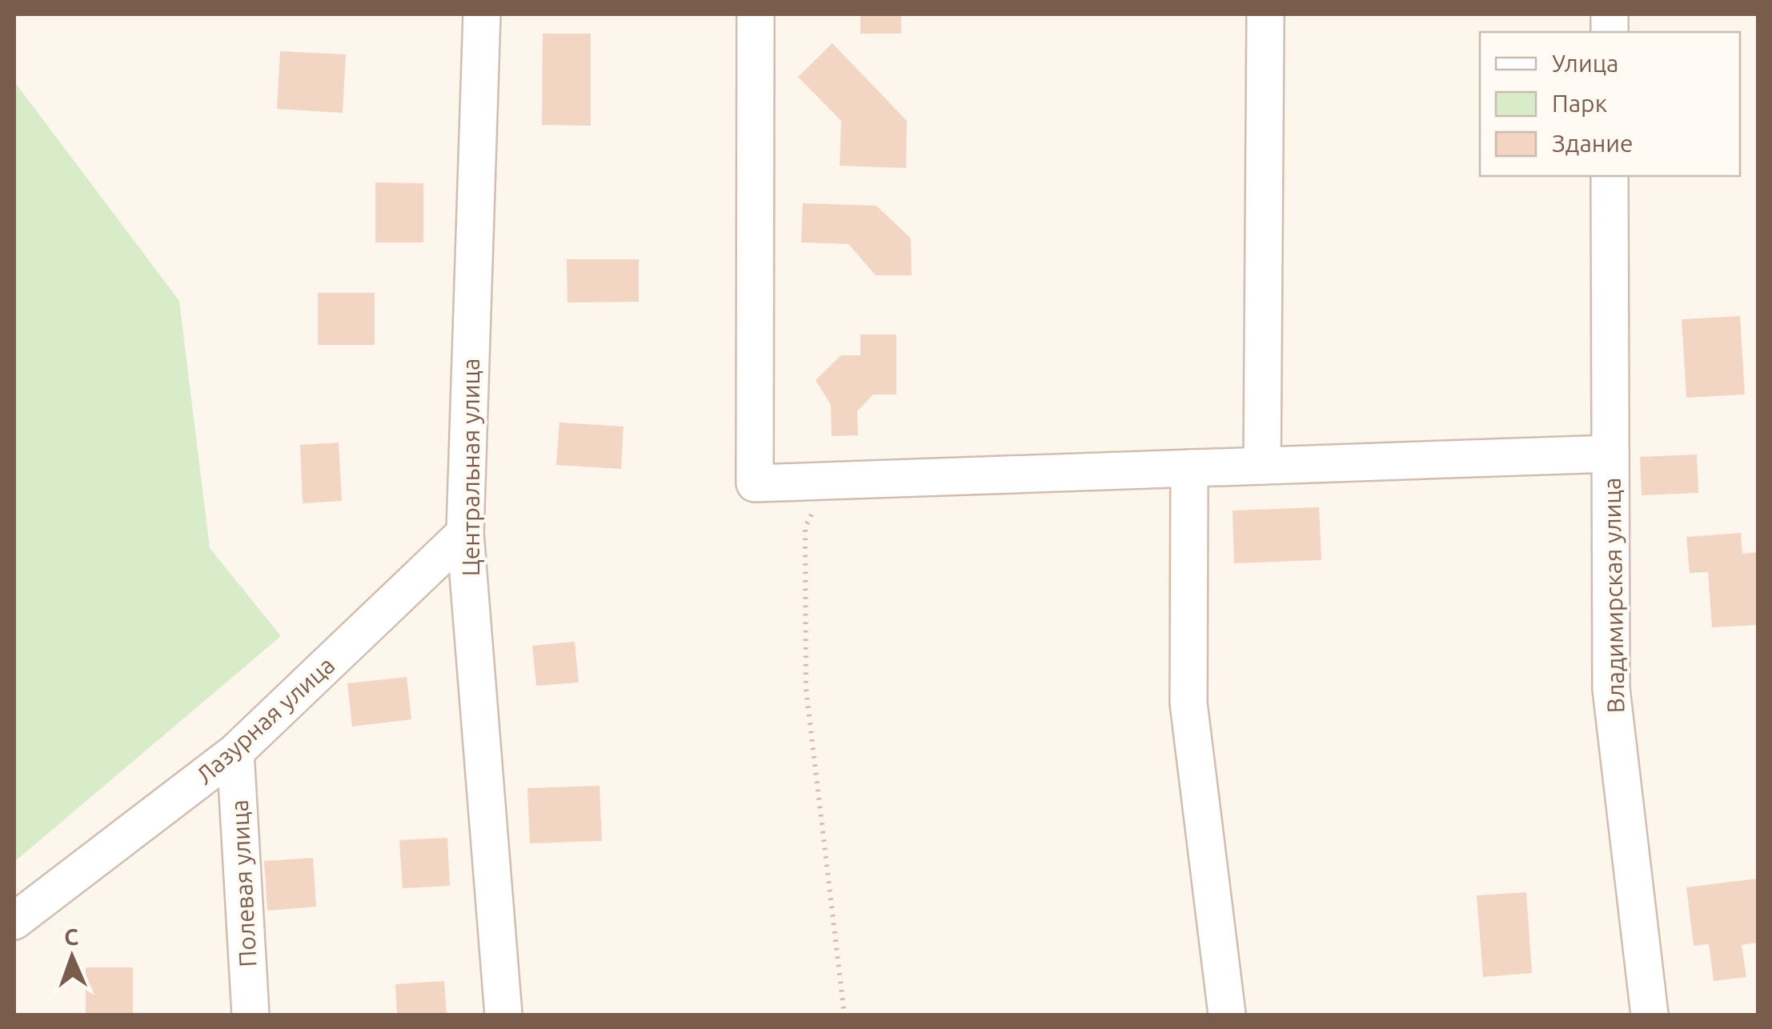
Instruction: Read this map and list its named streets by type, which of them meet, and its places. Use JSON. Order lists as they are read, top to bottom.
{
  "streets": {
    "street": [
      "Центральная улица",
      "Владимирская улица",
      "Лазурная улица",
      "Полевая улица"
    ]
  },
  "crossings": [
    ["Центральная улица", "Лазурная улица"],
    ["Лазурная улица", "Полевая улица"]
  ],
  "legend": ["Улица", "Парк", "Здание"],
  "north": "top"
}
